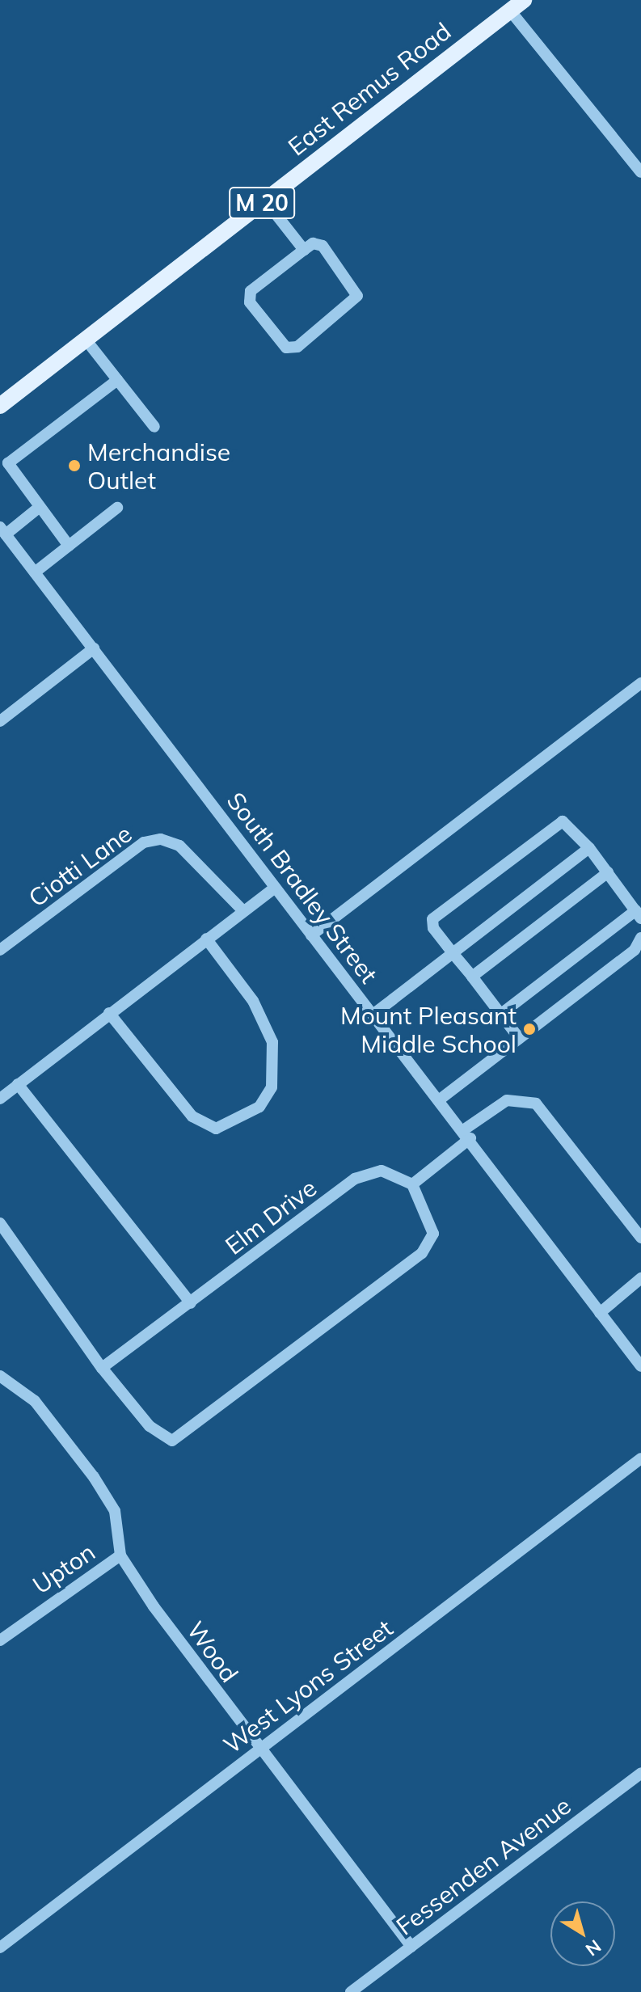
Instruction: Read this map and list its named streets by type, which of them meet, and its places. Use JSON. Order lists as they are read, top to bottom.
{
  "streets": {
    "main road": ["East Remus Road", "M 20"],
    "street": [
      "Ciotti Lane",
      "South Bradley Street",
      "Elm Drive",
      "Upton",
      "Wood",
      "West Lyons Street",
      "Fessenden Avenue"
    ]
  },
  "crossings": [
    ["Upton", "Wood"],
    ["Wood", "West Lyons Street"],
    ["Wood", "Fessenden Avenue"]
  ],
  "places": ["Merchandise Outlet", "Mount Pleasant Middle School"],
  "north": "bottom right"
}
